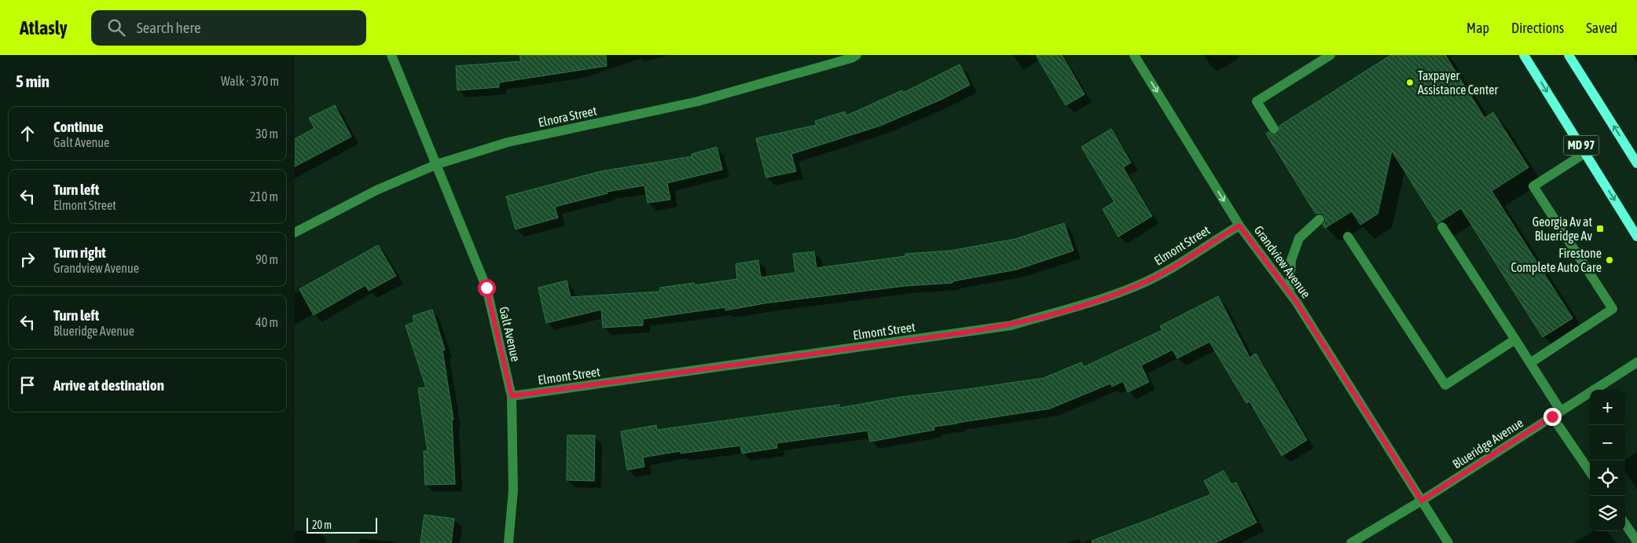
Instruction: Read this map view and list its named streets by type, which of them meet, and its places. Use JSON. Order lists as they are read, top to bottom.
{
  "streets": {
    "main road": ["MD 97"],
    "street": [
      "Elnora Street",
      "Elmont Street",
      "Grandview Avenue",
      "Galt Avenue",
      "Blueridge Avenue"
    ]
  },
  "crossings": [
    ["Elnora Street", "Galt Avenue"],
    ["Elmont Street", "Grandview Avenue"],
    ["Elmont Street", "Galt Avenue"],
    ["Grandview Avenue", "Blueridge Avenue"]
  ],
  "places": {
    "other": ["Taxpayer Assistance Center", "Firestone Complete Auto Care"],
    "transit": ["Georgia Av at Blueridge Av"]
  },
  "scale_bar": "20 m",
  "page": {
    "header": "Atlasly",
    "search": "Search here",
    "nav": ["Map", "Directions", "Saved"],
    "heading": ["5 min", "Walk · 370 m"],
    "list": [
      ["Continue", "Galt Avenue", "30 m"],
      ["Turn left", "Elmont Street", "210 m"],
      ["Turn right", "Grandview Avenue", "90 m"],
      ["Turn left", "Blueridge Avenue", "40 m"],
      "Arrive at destination"
    ],
    "map_buttons": ["+", "−"],
    "scale": "20 m"
  }
}
